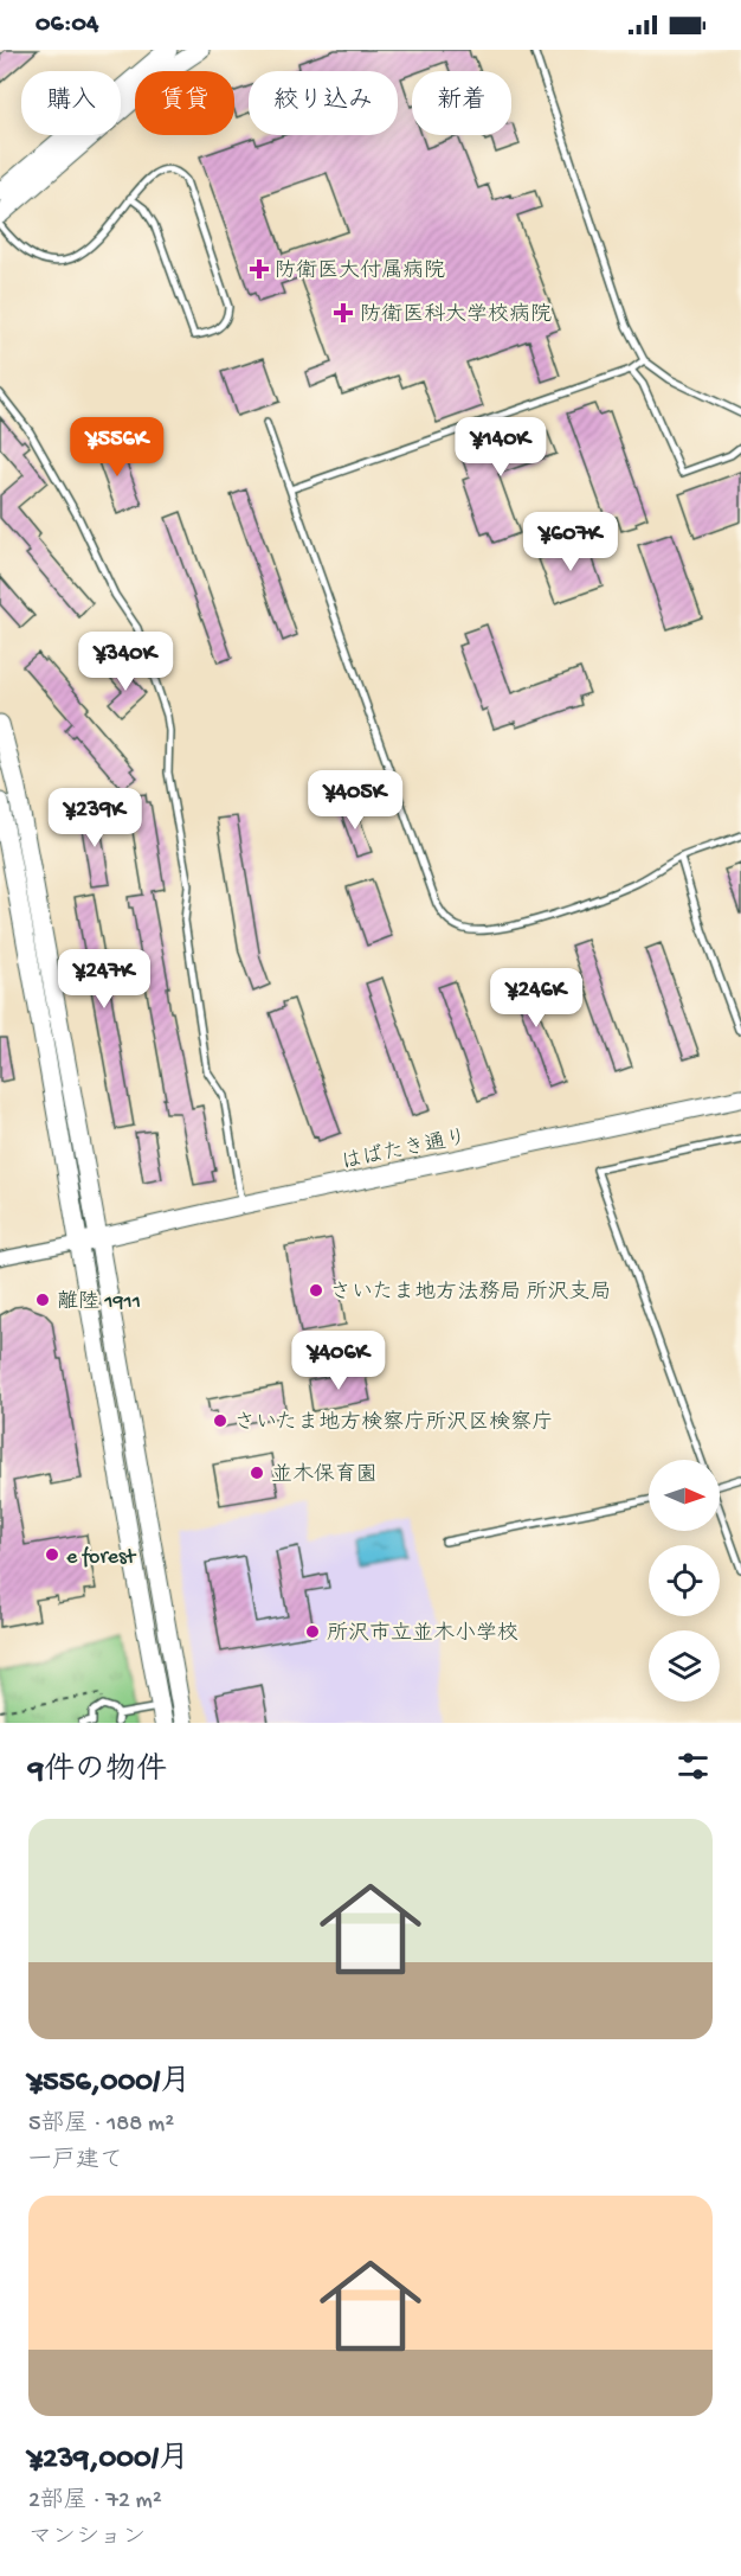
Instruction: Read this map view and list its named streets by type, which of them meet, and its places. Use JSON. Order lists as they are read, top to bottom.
{
  "streets": {
    "street": ["はばたき通り"]
  },
  "places": {
    "health": ["防衛医大付属病院", "防衛医科大学校病院"],
    "other": [
      "さいたま地方法務局 所沢支局",
      "離陸 1911",
      "さいたま地方検察庁所沢区検察庁",
      "並木保育園",
      "e forest",
      "所沢市立並木小学校"
    ]
  },
  "north": "right",
  "page": {
    "status": "06:04",
    "chip": [
      "購入",
      "賃貸",
      "絞り込み",
      "新着"
    ],
    "price": [
      "¥556K",
      "¥140K",
      "¥607K",
      "¥340K",
      "¥405K",
      "¥239K",
      "¥247K",
      "¥246K",
      "¥406K"
    ],
    "heading": "9件の物件",
    "list": [
      {
        "name": "¥556,000/月",
        "note": "5部屋 · 188 m² · 一戸建て"
      },
      {
        "name": "¥239,000/月",
        "note": "2部屋 · 72 m² · マンション"
      }
    ]
  }
}
